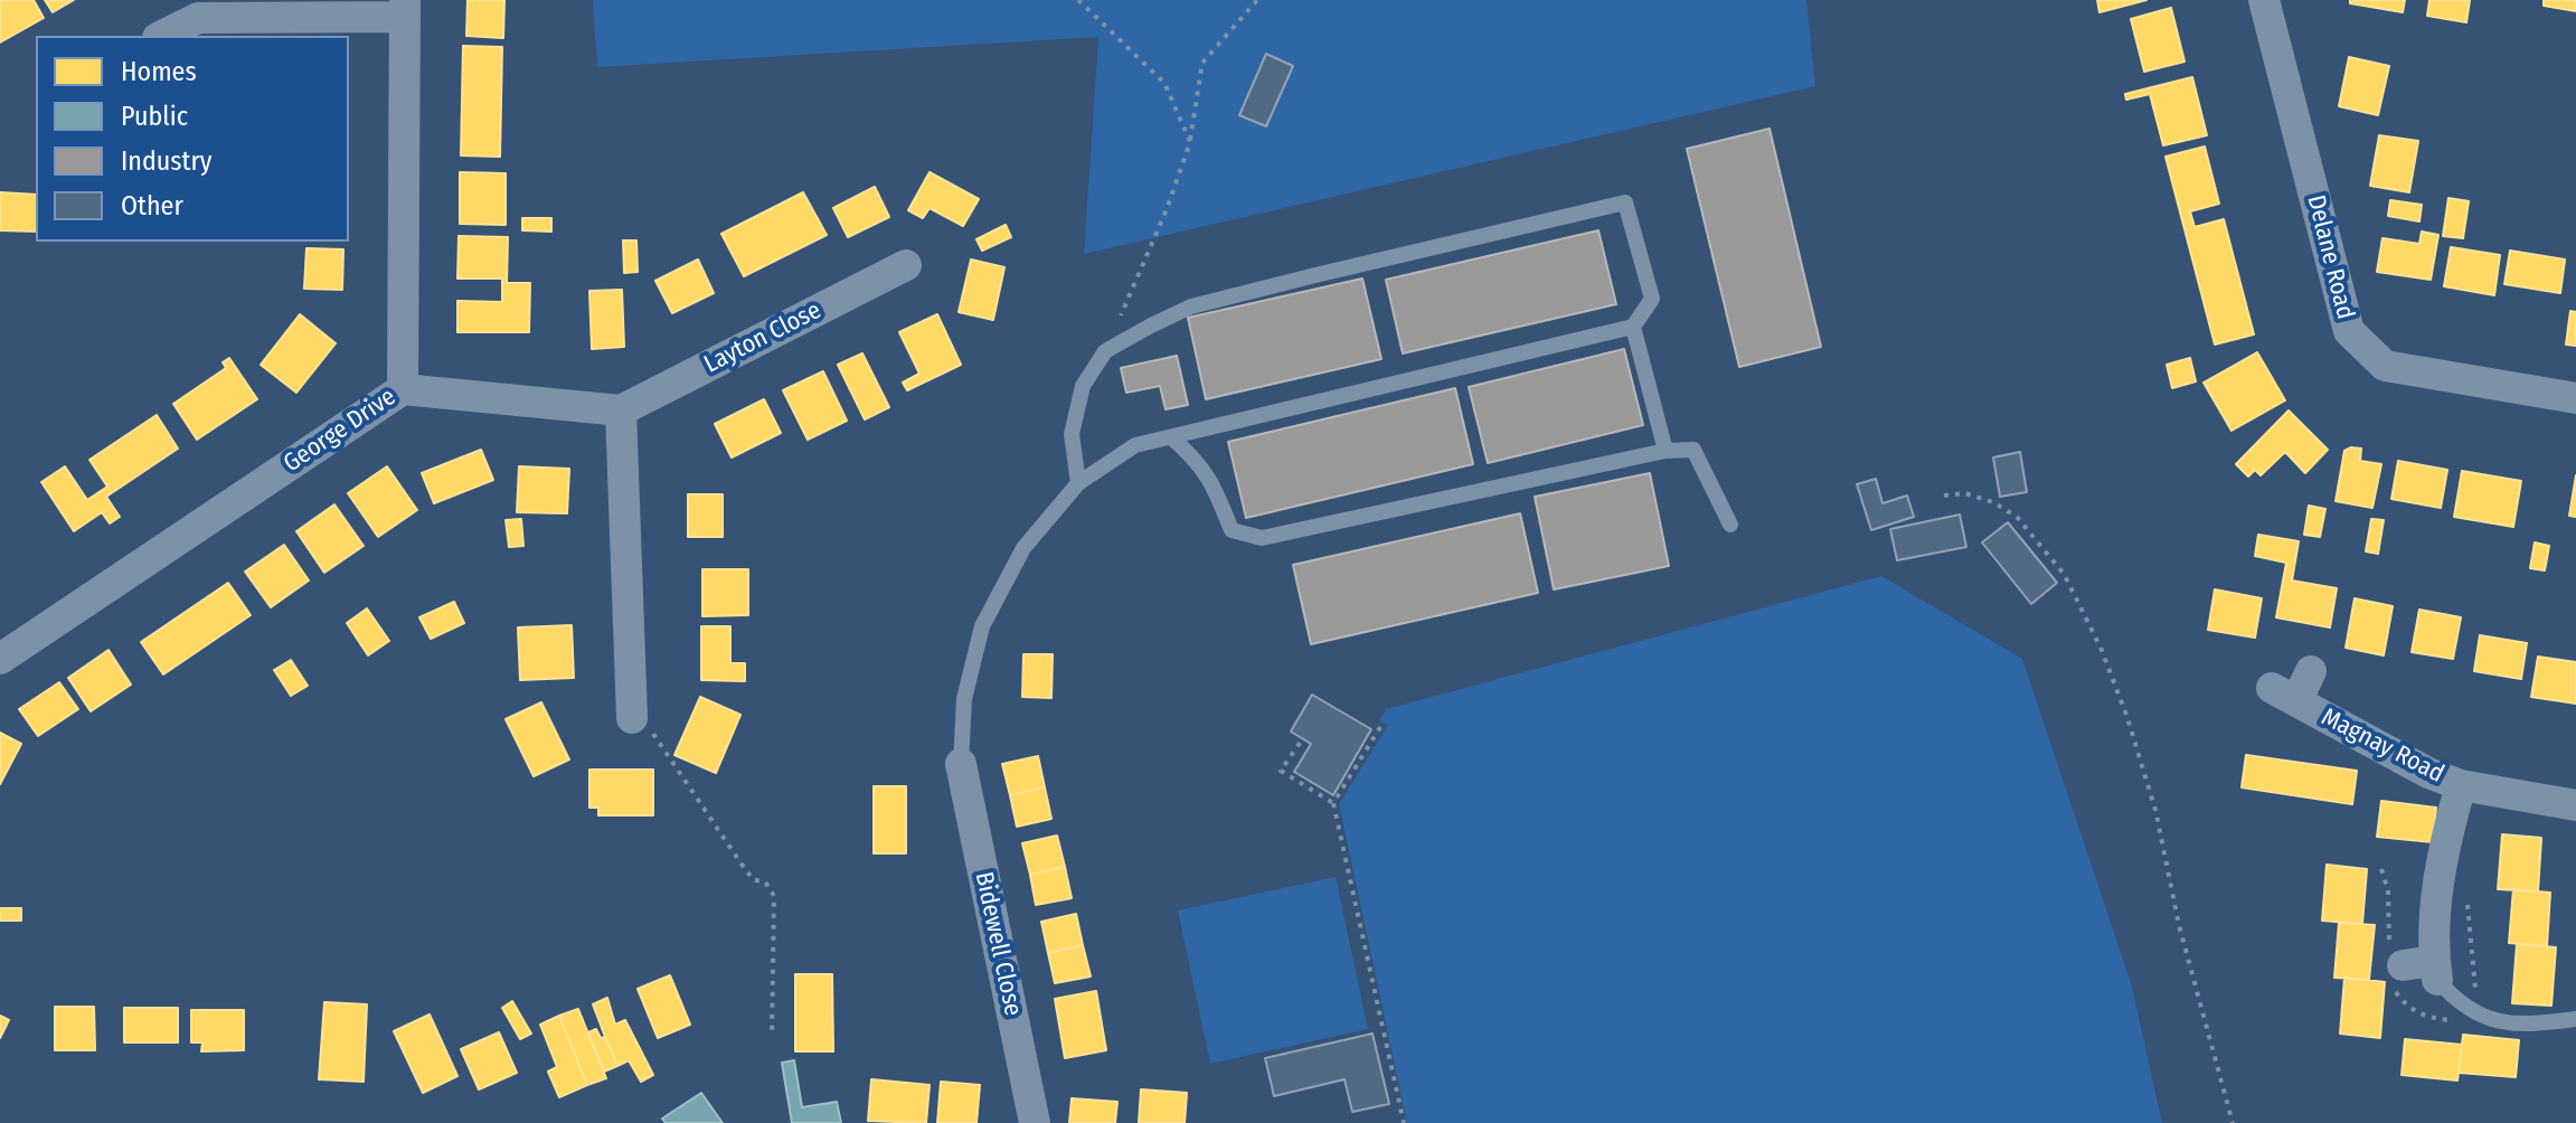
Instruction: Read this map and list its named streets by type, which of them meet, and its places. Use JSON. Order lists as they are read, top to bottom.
{
  "streets": {
    "street": [
      "Delane Road",
      "Layton Close",
      "George Drive",
      "Magnay Road",
      "Bidewell Close"
    ]
  },
  "legend": [
    "Homes",
    "Public",
    "Industry",
    "Other"
  ]
}
